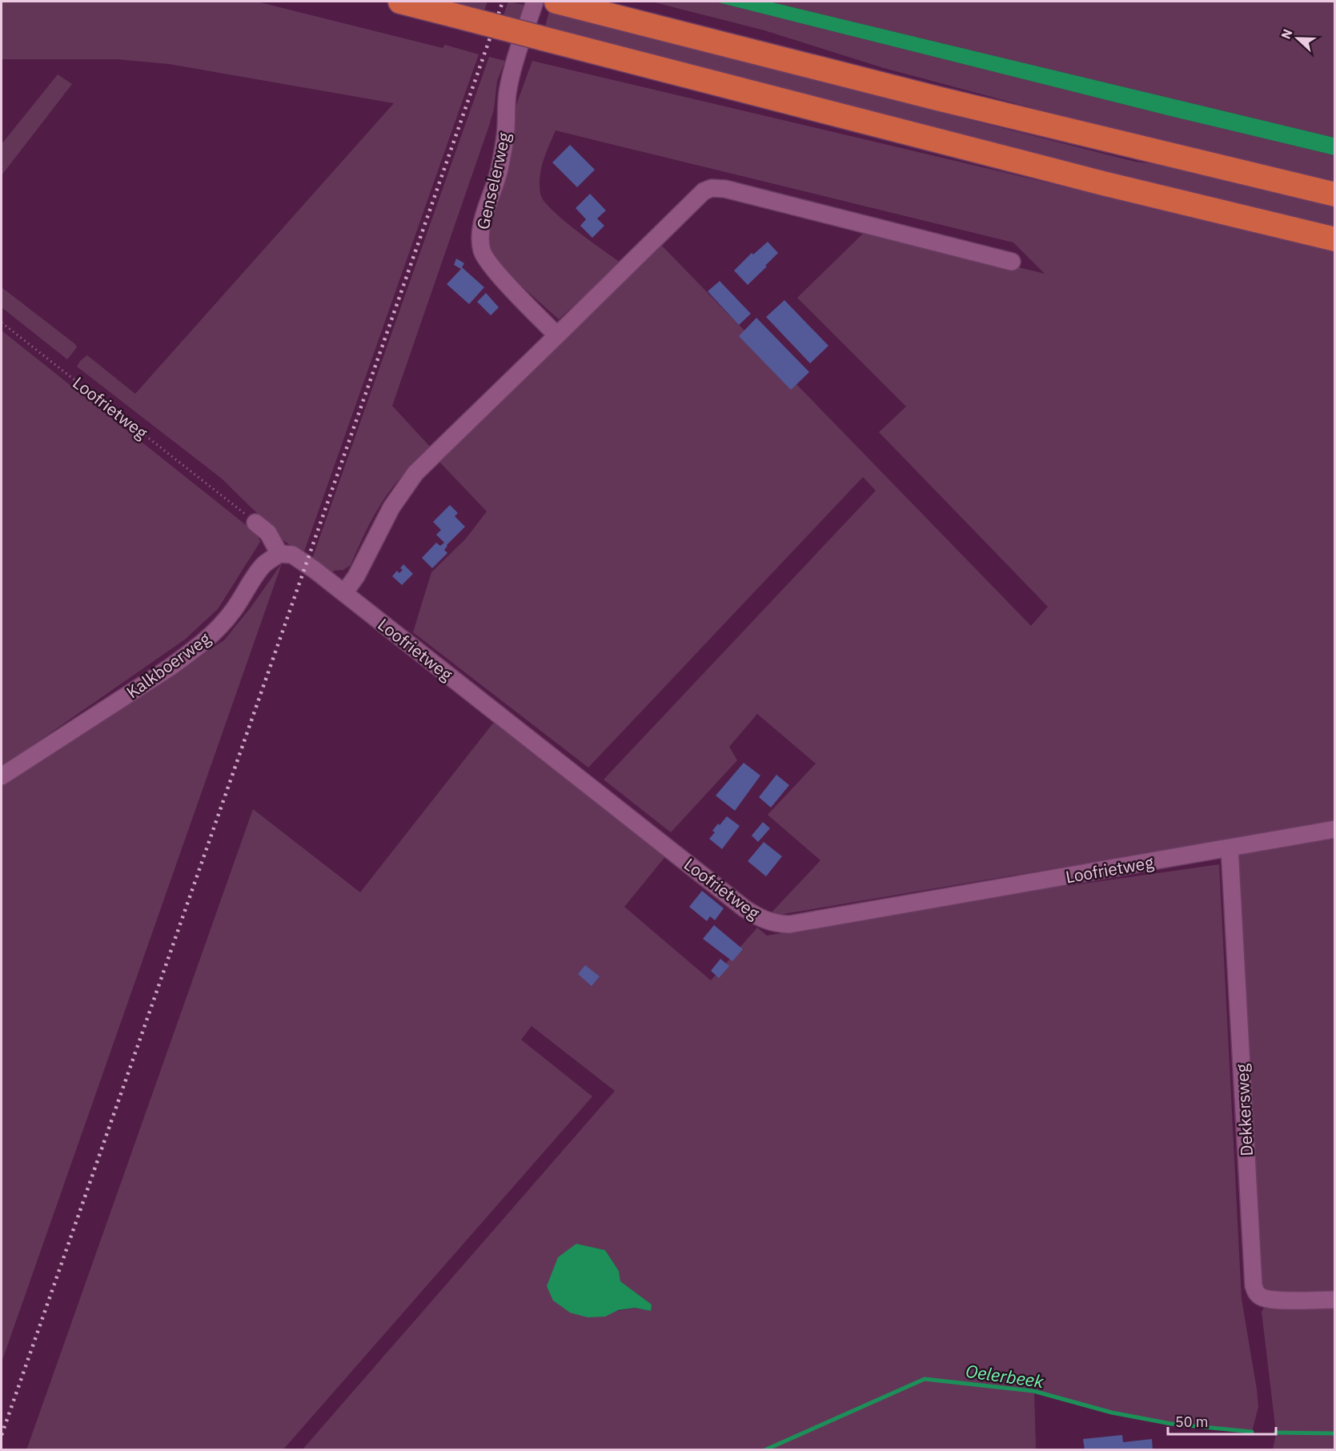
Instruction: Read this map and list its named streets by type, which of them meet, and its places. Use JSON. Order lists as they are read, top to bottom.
{
  "streets": {
    "street": [
      "Genselerweg",
      "Loofrietweg",
      "Kalkboerweg",
      "Dekkersweg"
    ]
  },
  "crossings": [
    ["Loofrietweg", "Kalkboerweg"],
    ["Loofrietweg", "Dekkersweg"]
  ],
  "water": ["Oelerbeek"],
  "scale_bar": "50 m",
  "north": "left"
}
